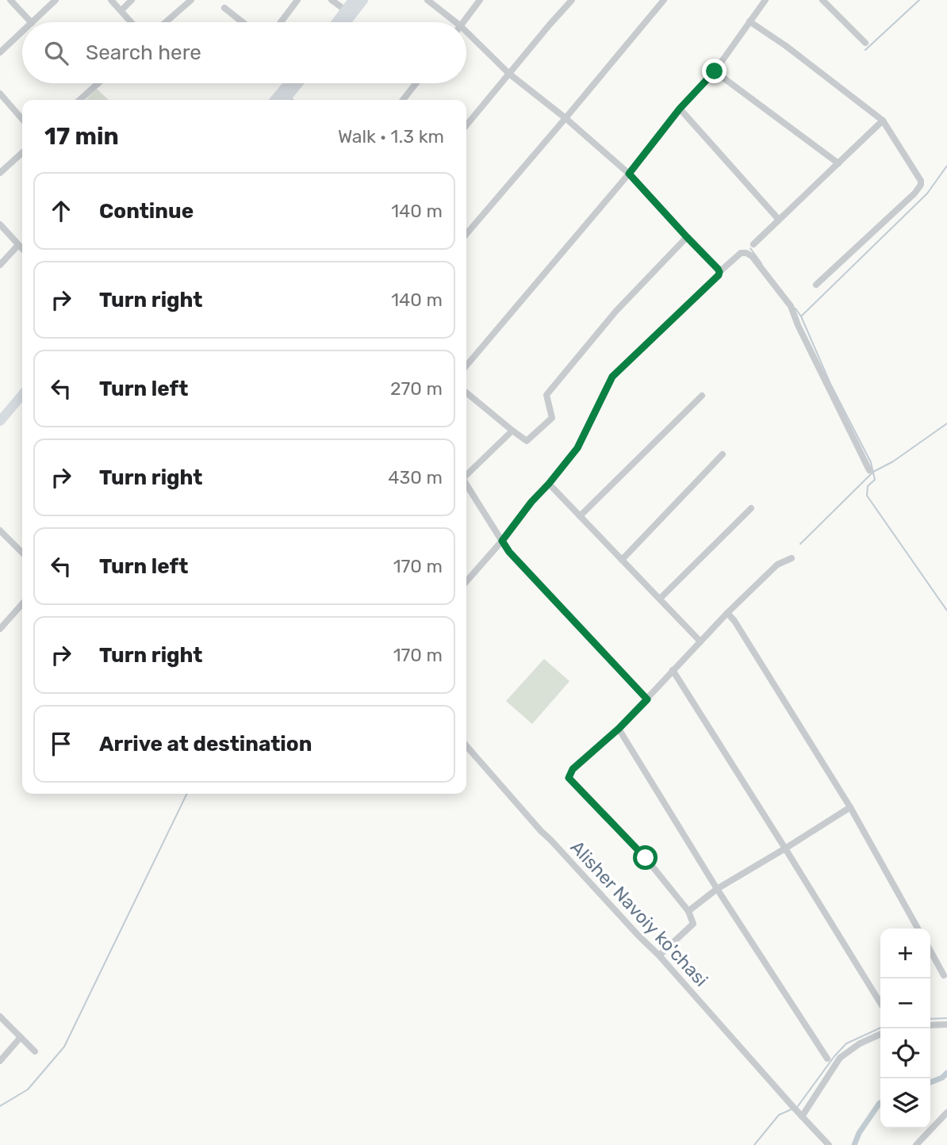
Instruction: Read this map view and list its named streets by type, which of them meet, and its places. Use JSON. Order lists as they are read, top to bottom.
{
  "streets": {
    "street": ["Alisher Navoiy ko'chasi"]
  },
  "page": {
    "search": "Search here",
    "heading": ["17 min", "Walk · 1.3 km"],
    "list": [
      ["Continue", "140 m"],
      ["Turn right", "140 m"],
      ["Turn left", "270 m"],
      ["Turn right", "430 m"],
      ["Turn left", "170 m"],
      ["Turn right", "170 m"],
      "Arrive at destination"
    ],
    "map_buttons": ["+", "−"]
  }
}
